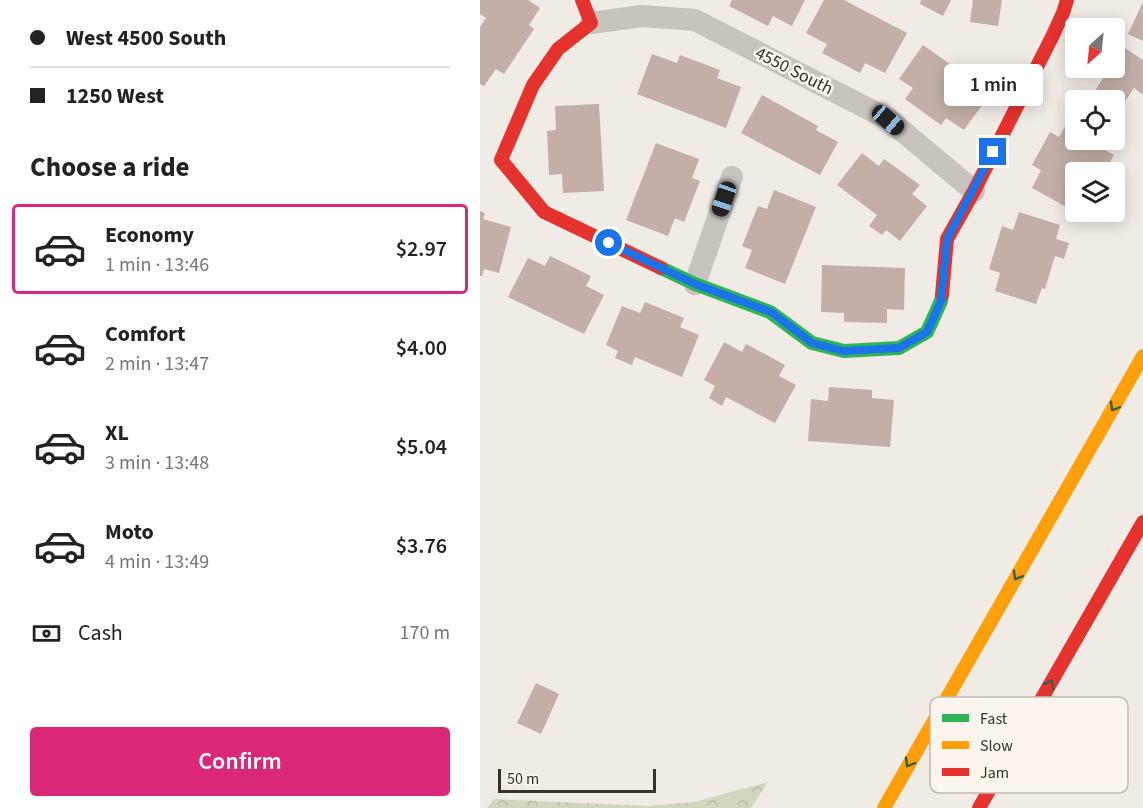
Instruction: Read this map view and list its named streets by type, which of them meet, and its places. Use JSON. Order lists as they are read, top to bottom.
{
  "streets": {
    "street": ["4550 South"]
  },
  "legend": ["Fast", "Slow", "Jam"],
  "scale_bar": "50 m",
  "north": "bottom left",
  "page": {
    "banner": ["West 4500 South", "1250 West"],
    "bubble": "1 min",
    "heading": "Choose a ride",
    "list": [
      {
        "name": "Economy",
        "note": "1 min · 13:46",
        "value": "$2.97"
      },
      {
        "name": "Comfort",
        "note": "2 min · 13:47",
        "value": "$4.00"
      },
      {
        "name": "XL",
        "note": "3 min · 13:48",
        "value": "$5.04"
      },
      {
        "name": "Moto",
        "note": "4 min · 13:49",
        "value": "$3.76"
      }
    ],
    "pay": ["Cash", "170 m"],
    "buttons": "Confirm",
    "scale": "50 m"
  }
}
